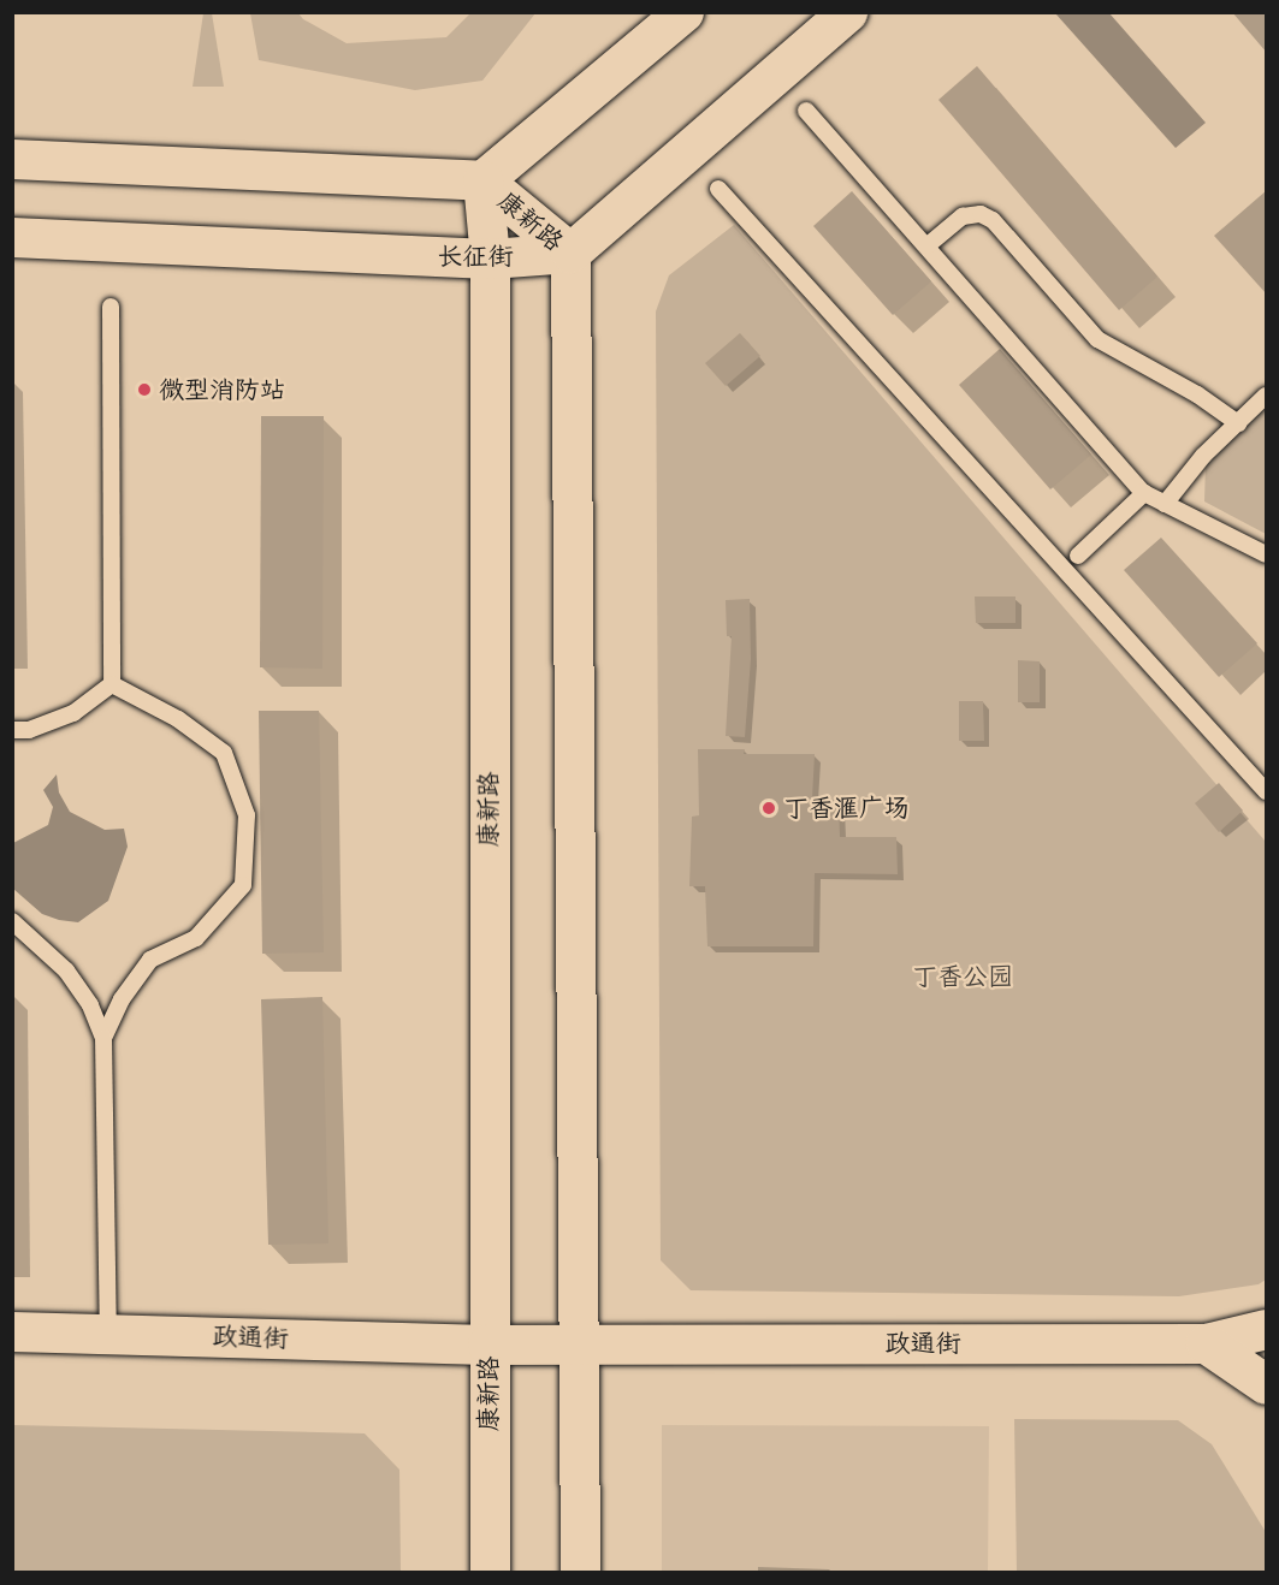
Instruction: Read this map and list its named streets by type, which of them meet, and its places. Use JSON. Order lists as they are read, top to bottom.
{
  "streets": {
    "main road": ["康新路", "长征街", "政通街"]
  },
  "crossings": [
    ["康新路", "长征街"],
    ["康新路", "政通街"]
  ],
  "parks": ["丁香公园"],
  "places": ["微型消防站", "丁香滙广场"]
}
